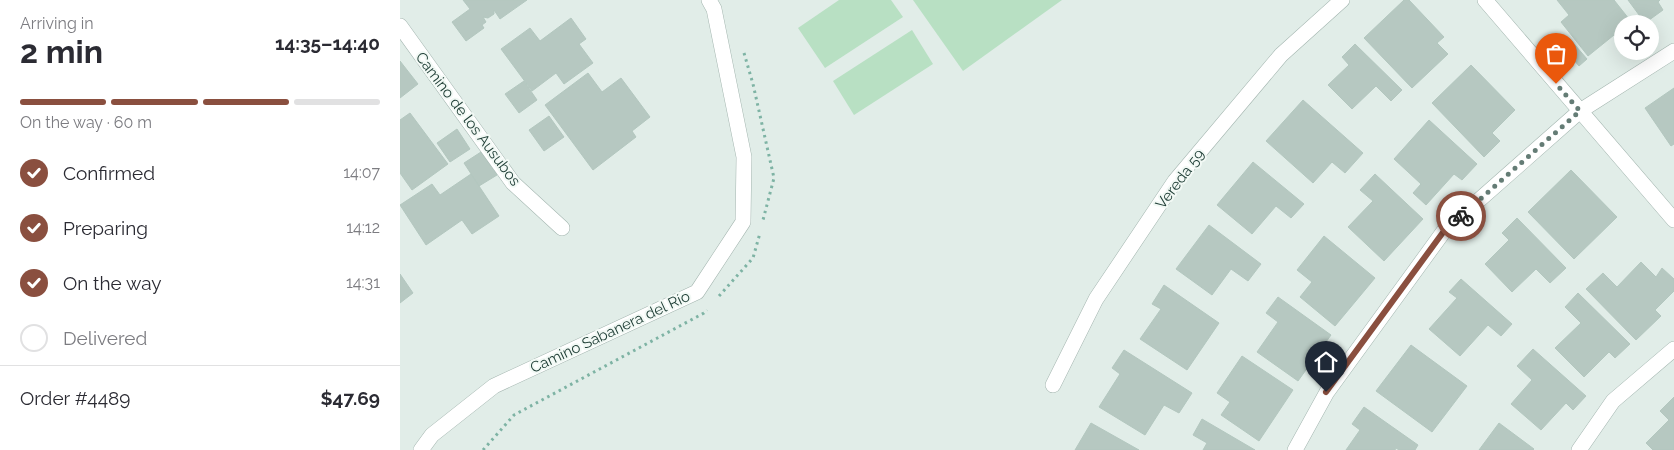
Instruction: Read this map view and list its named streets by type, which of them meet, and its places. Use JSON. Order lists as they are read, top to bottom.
{
  "streets": {
    "street": ["Camino de los Ausubos", "Vereda 59", "Camino Sabanera del Río"]
  },
  "page": {
    "heading": ["2 min", "Arriving in", "14:35–14:40"],
    "panel": ["Order #4489", "$47.69"],
    "bar": "On the way · 60 m",
    "list": [
      ["Confirmed", "14:07"],
      ["Preparing", "14:12"],
      ["On the way", "14:31"],
      "Delivered"
    ]
  }
}
